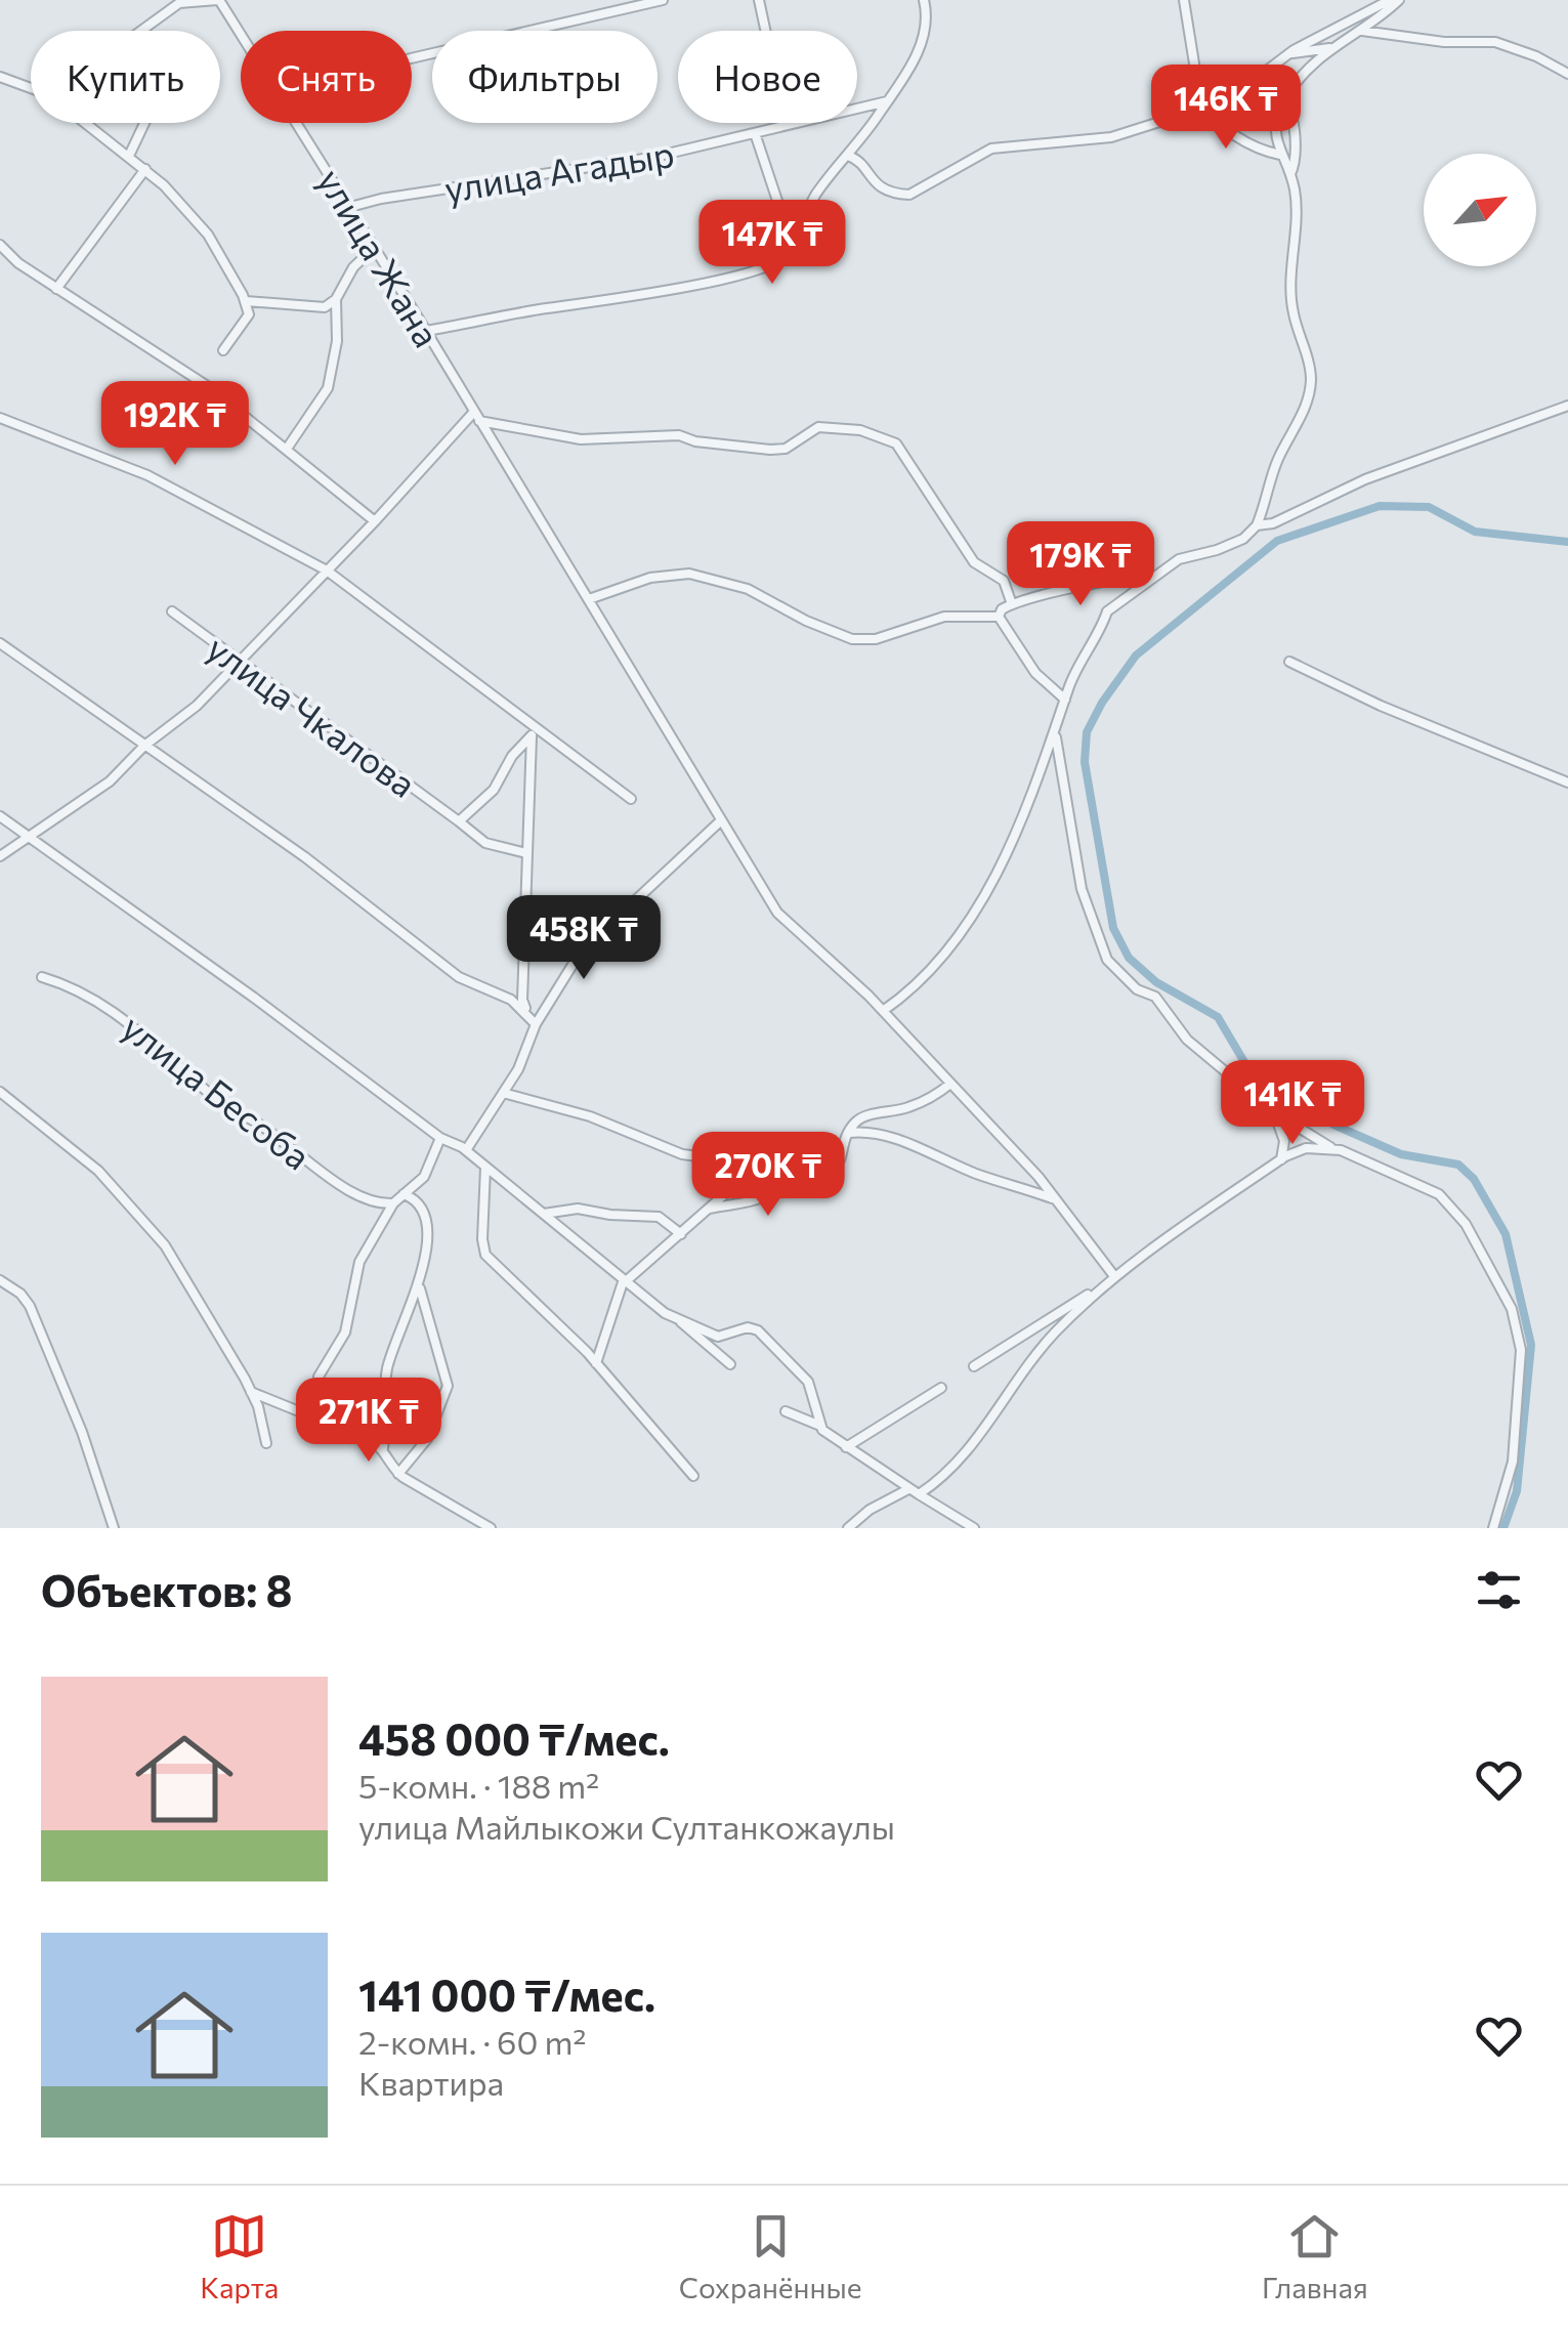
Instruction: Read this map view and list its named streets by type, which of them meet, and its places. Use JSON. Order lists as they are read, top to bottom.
{
  "streets": {
    "street": [
      "улица Агадыр",
      "улица Жана",
      "улица Чкалова",
      "улица Бесоба"
    ]
  },
  "crossings": [
    ["улица Агадыр", "улица Жана"]
  ],
  "north": "top right",
  "page": {
    "chip": [
      "Купить",
      "Снять",
      "Фильтры",
      "Новое"
    ],
    "price": [
      "146K ₸",
      "147K ₸",
      "192K ₸",
      "179K ₸",
      "458K ₸",
      "141K ₸",
      "270K ₸",
      "271K ₸"
    ],
    "heading": "Объектов: 8",
    "list": [
      {
        "name": "458 000 ₸/мес.",
        "note": "5-комн. · 188 m² · улица Майлыкожи Султанкожаулы"
      },
      {
        "name": "141 000 ₸/мес.",
        "note": "2-комн. · 60 m² · Квартира"
      }
    ],
    "tabs": ["Карта", "Сохранённые", "Главная"]
  }
}
